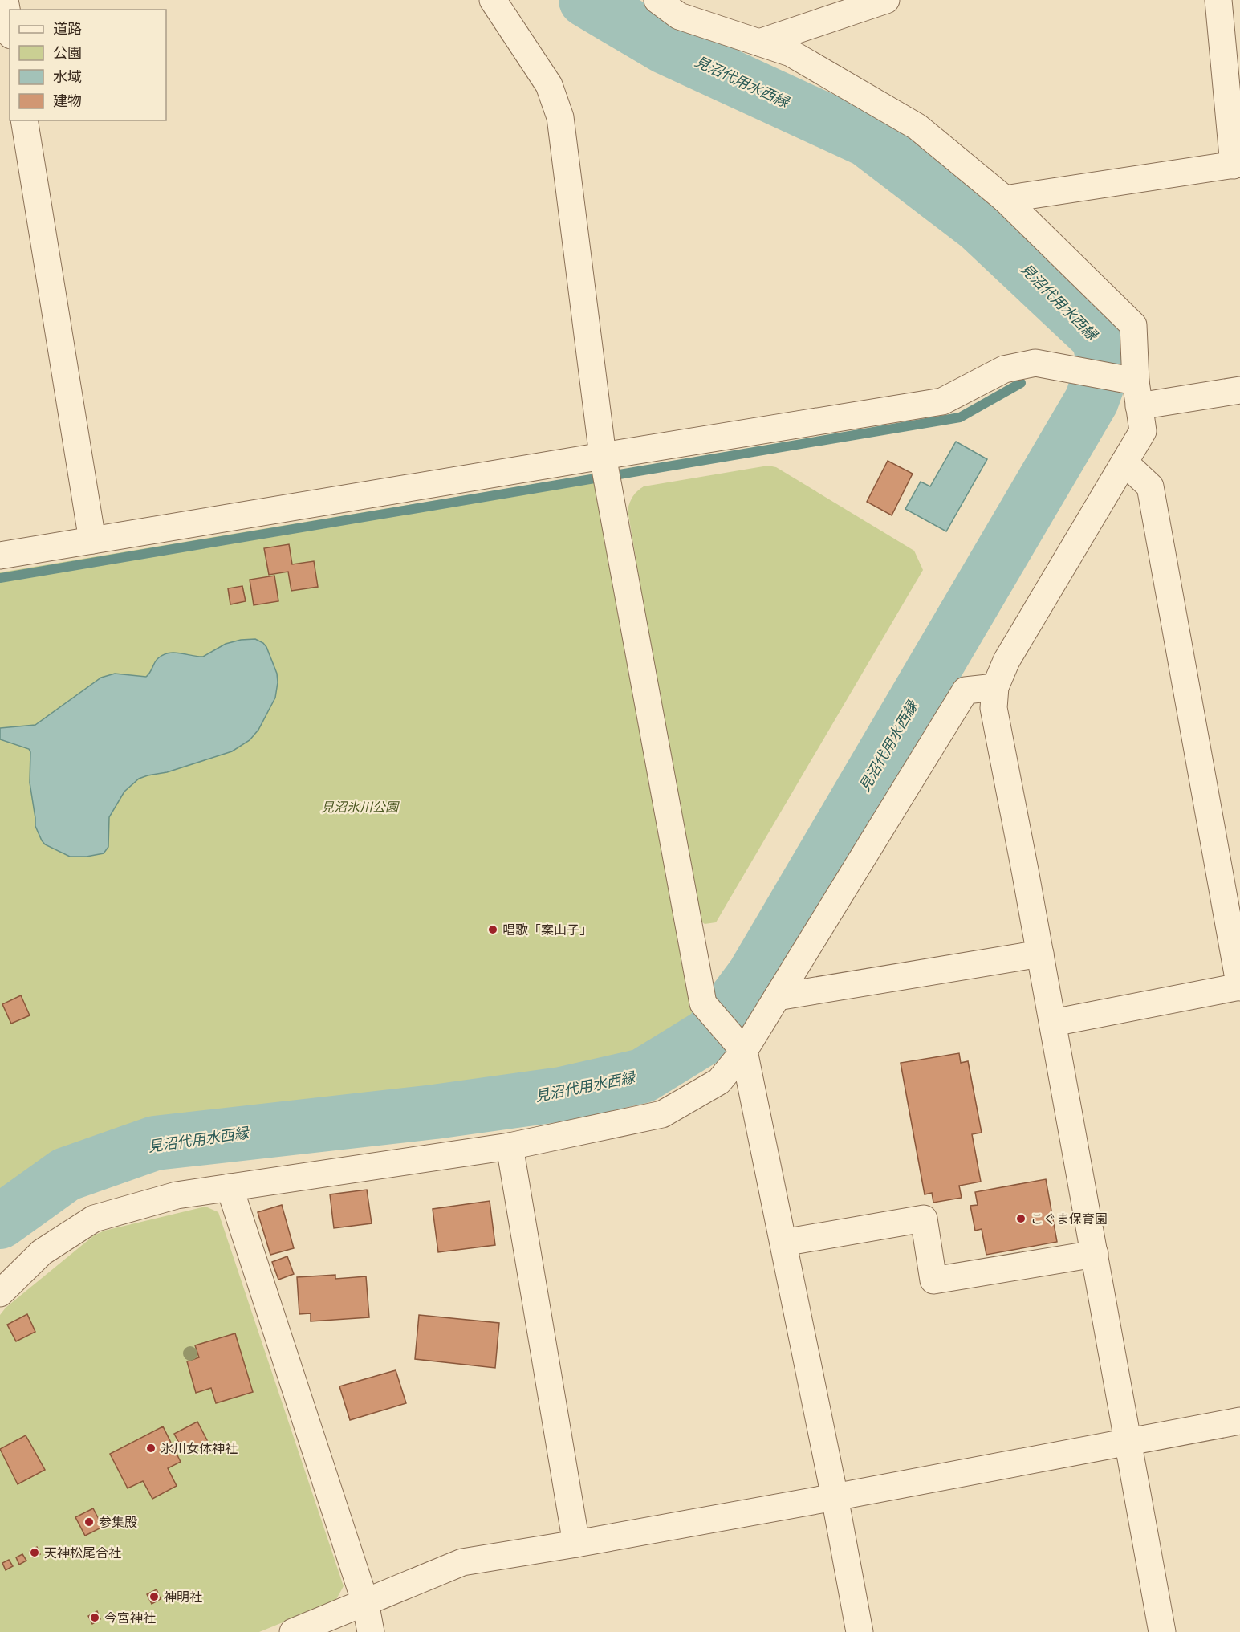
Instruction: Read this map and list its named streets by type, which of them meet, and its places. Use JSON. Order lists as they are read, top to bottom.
{
  "water": ["見沼代用水西縁"],
  "parks": ["見沼氷川公園"],
  "places": [
    "唱歌「案山子」",
    "こぐま保育園",
    "氷川女体神社",
    "参集殿",
    "天神松尾合社",
    "神明社",
    "今宮神社"
  ],
  "legend": [
    "道路",
    "公園",
    "水域",
    "建物"
  ]
}
